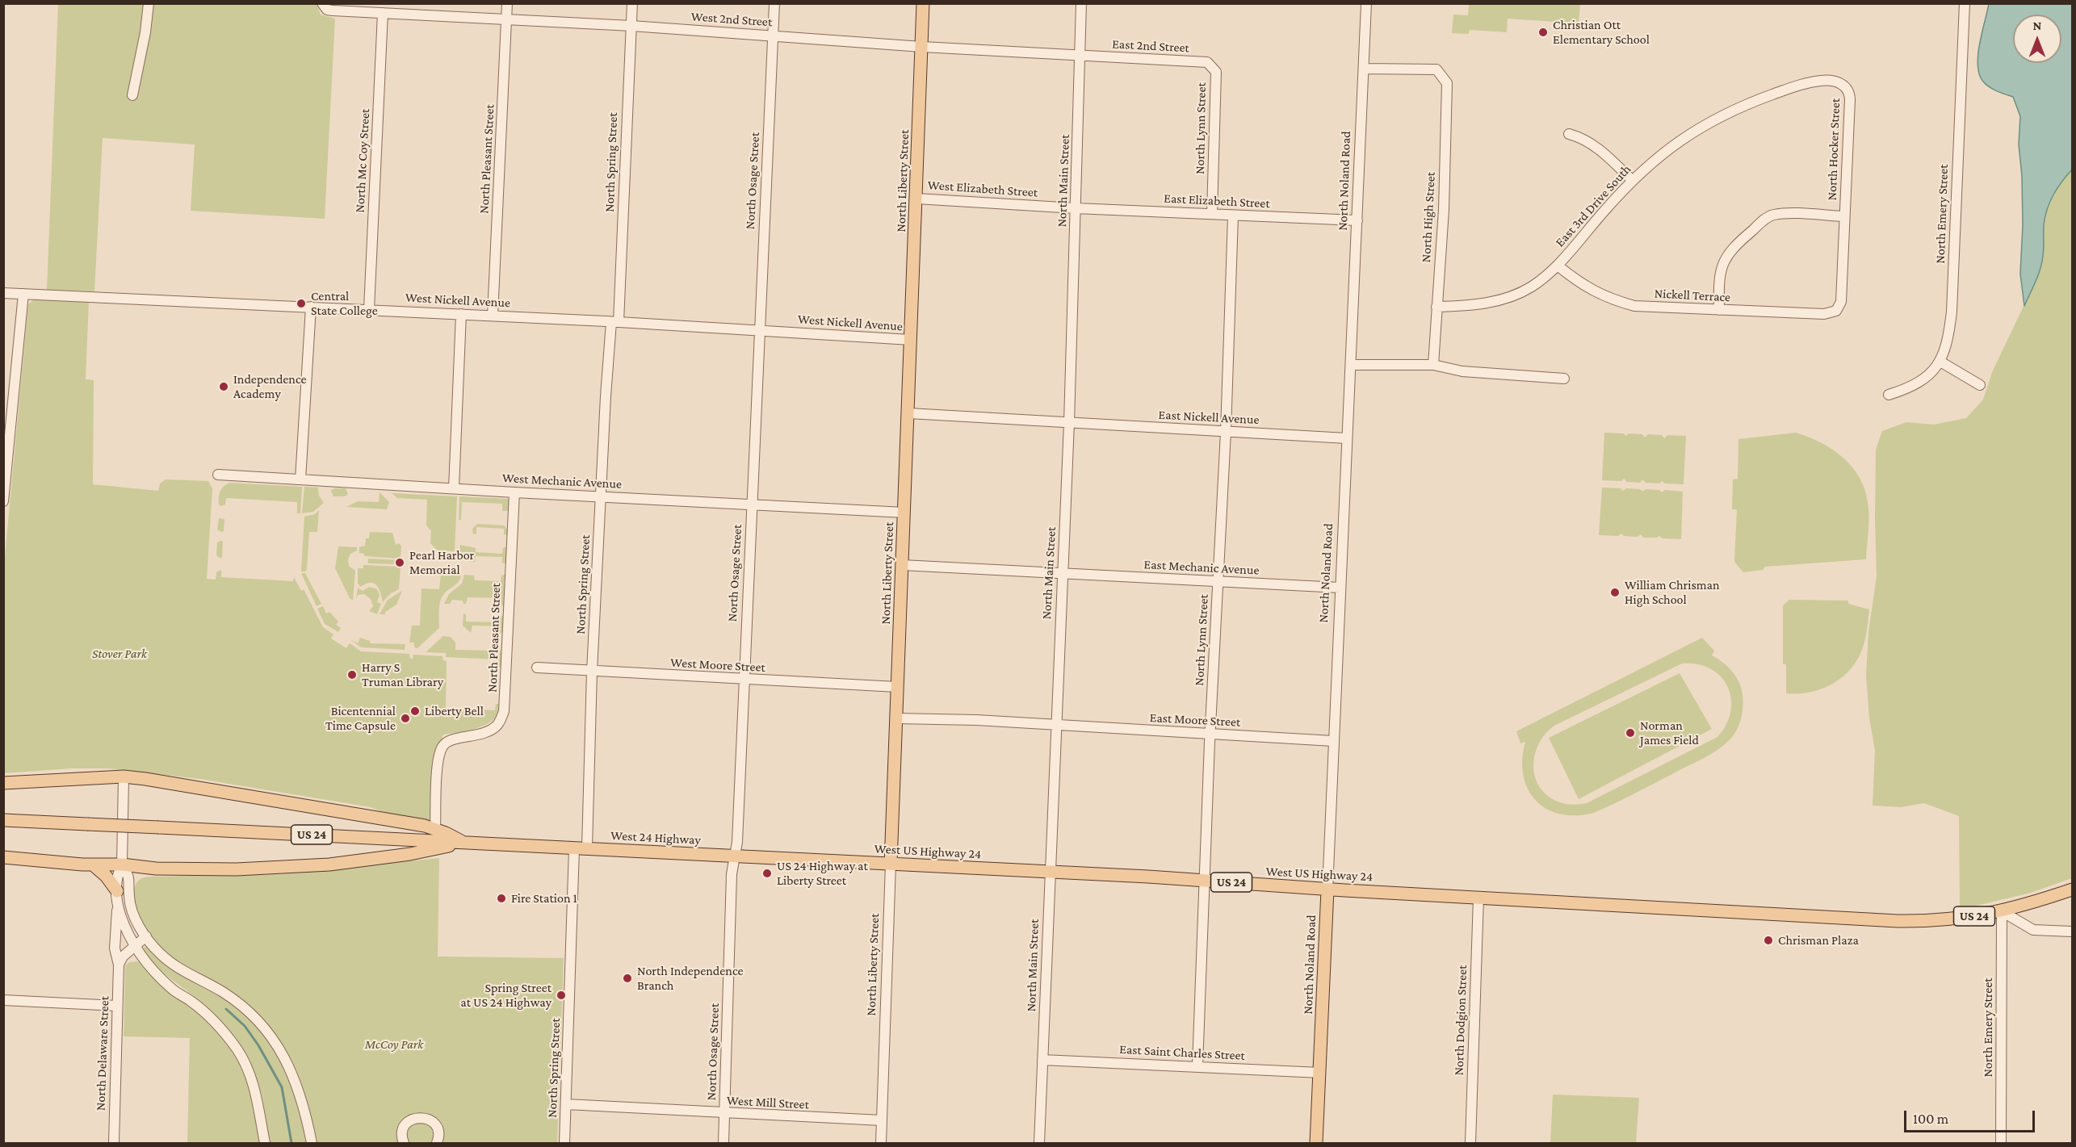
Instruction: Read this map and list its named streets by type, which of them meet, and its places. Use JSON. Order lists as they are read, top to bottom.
{
  "streets": {
    "main road": [
      "North Liberty Street",
      "North Noland Road",
      "US 24",
      "West 24 Highway",
      "West US Highway 24"
    ],
    "street": [
      "West 2nd Street",
      "East 2nd Street",
      "North Lynn Street",
      "North Hocker Street",
      "North Pleasant Street",
      "North Mc Coy Street",
      "North Spring Street",
      "North Osage Street",
      "North Main Street",
      "West Elizabeth Street",
      "East Elizabeth Street",
      "East 3rd Drive South",
      "North Emery Street",
      "North High Street",
      "Nickell Terrace",
      "West Nickell Avenue",
      "East Nickell Avenue",
      "West Mechanic Avenue",
      "East Mechanic Avenue",
      "West Moore Street",
      "East Moore Street",
      "North Dodgion Street",
      "East Saint Charles Street",
      "North Delaware Street",
      "West Mill Street"
    ]
  },
  "crossings": [
    ["West 2nd Street", "East 2nd Street"],
    ["West 2nd Street", "North Pleasant Street"],
    ["West 2nd Street", "North Mc Coy Street"],
    ["West 2nd Street", "North Spring Street"],
    ["West 2nd Street", "North Osage Street"],
    ["West 2nd Street", "North Liberty Street"],
    ["West 2nd Street", "North Main Street"],
    ["East 2nd Street", "North Lynn Street"],
    ["East 2nd Street", "North Main Street"],
    ["North Lynn Street", "East Elizabeth Street"],
    ["North Lynn Street", "East Nickell Avenue"],
    ["North Lynn Street", "East Mechanic Avenue"],
    ["North Lynn Street", "East Moore Street"],
    ["North Lynn Street", "West US Highway 24"],
    ["North Lynn Street", "East Saint Charles Street"],
    ["North Hocker Street", "East 3rd Drive South"],
    ["North Hocker Street", "Nickell Terrace"],
    ["North Pleasant Street", "West Nickell Avenue"],
    ["North Pleasant Street", "West Mechanic Avenue"],
    ["North Mc Coy Street", "West Nickell Avenue"],
    ["North Spring Street", "West Nickell Avenue"],
    ["North Spring Street", "West Mechanic Avenue"],
    ["North Spring Street", "West Moore Street"],
    ["North Spring Street", "US 24"],
    ["North Spring Street", "West 24 Highway"],
    ["North Spring Street", "West Mill Street"],
    ["North Osage Street", "West Nickell Avenue"],
    ["North Osage Street", "West Mechanic Avenue"],
    ["North Osage Street", "West Moore Street"],
    ["North Osage Street", "West 24 Highway"],
    ["North Osage Street", "West US Highway 24"],
    ["North Osage Street", "West Mill Street"],
    ["North Liberty Street", "West Elizabeth Street"],
    ["North Liberty Street", "West Nickell Avenue"],
    ["North Liberty Street", "West Mechanic Avenue"],
    ["North Liberty Street", "West Moore Street"],
    ["North Liberty Street", "West US Highway 24"],
    ["North Liberty Street", "West Mill Street"],
    ["North Main Street", "West Elizabeth Street"],
    ["North Main Street", "East Elizabeth Street"],
    ["North Main Street", "East Nickell Avenue"],
    ["North Main Street", "East Mechanic Avenue"],
    ["North Main Street", "East Moore Street"],
    ["North Main Street", "West US Highway 24"],
    ["North Main Street", "East Saint Charles Street"],
    ["North Noland Road", "East Elizabeth Street"],
    ["North Noland Road", "North High Street"],
    ["North Noland Road", "East Nickell Avenue"],
    ["North Noland Road", "East Mechanic Avenue"],
    ["North Noland Road", "East Moore Street"],
    ["North Noland Road", "West US Highway 24"],
    ["North Noland Road", "East Saint Charles Street"],
    ["West Elizabeth Street", "East Elizabeth Street"],
    ["East 3rd Drive South", "North High Street"],
    ["East 3rd Drive South", "Nickell Terrace"],
    ["North Emery Street", "US 24"],
    ["North Emery Street", "West US Highway 24"],
    ["US 24", "West 24 Highway"],
    ["US 24", "West US Highway 24"],
    ["West 24 Highway", "West US Highway 24"],
    ["West US Highway 24", "North Dodgion Street"]
  ],
  "parks": ["Stover Park", "McCoy Park"],
  "places": [
    "Christian Ott Elementary School",
    "Central State College",
    "Independence Academy",
    "Pearl Harbor Memorial",
    "William Chrisman High School",
    "Harry S Truman Library",
    "Liberty Bell",
    "Bicentennial Time Capsule",
    "Norman James Field",
    "US 24 Highway at Liberty Street",
    "Fire Station 1",
    "Chrisman Plaza",
    "North Independence Branch",
    "Spring Street at US 24 Highway"
  ],
  "scale_bar": "100 m",
  "north": "top"
}
